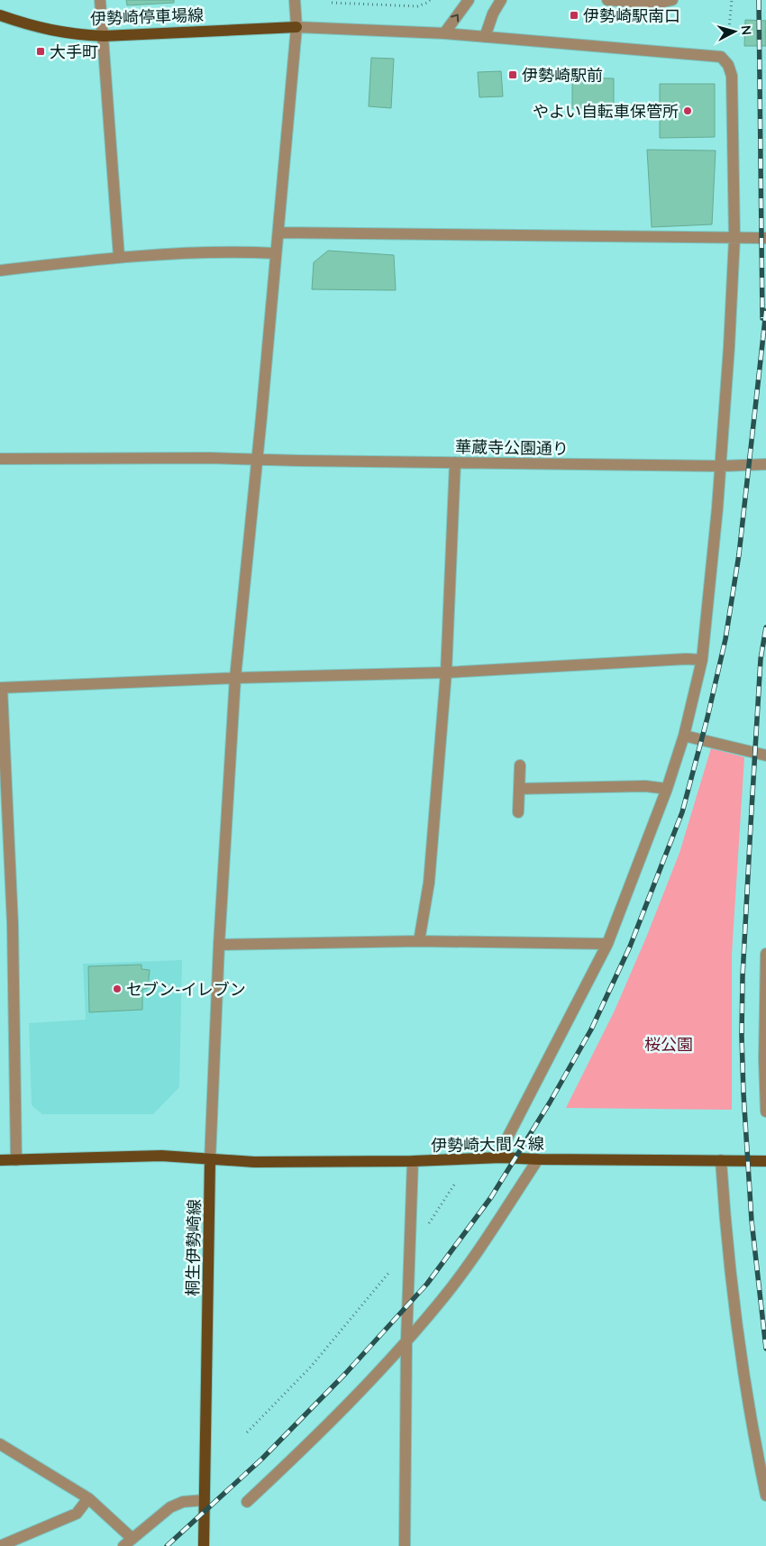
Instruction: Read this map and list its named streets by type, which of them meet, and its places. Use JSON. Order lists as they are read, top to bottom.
{
  "streets": {
    "main road": ["伊勢崎停車場線", "伊勢崎大間々線", "桐生伊勢崎線"],
    "street": ["華蔵寺公園通り"]
  },
  "crossings": [
    ["伊勢崎大間々線", "桐生伊勢崎線"]
  ],
  "parks": ["桜公園"],
  "places": {
    "transit": ["伊勢崎駅南口", "大手町", "伊勢崎駅前"],
    "other": ["やよい自転車保管所", "セブン-イレブン"]
  },
  "north": "right"
}
